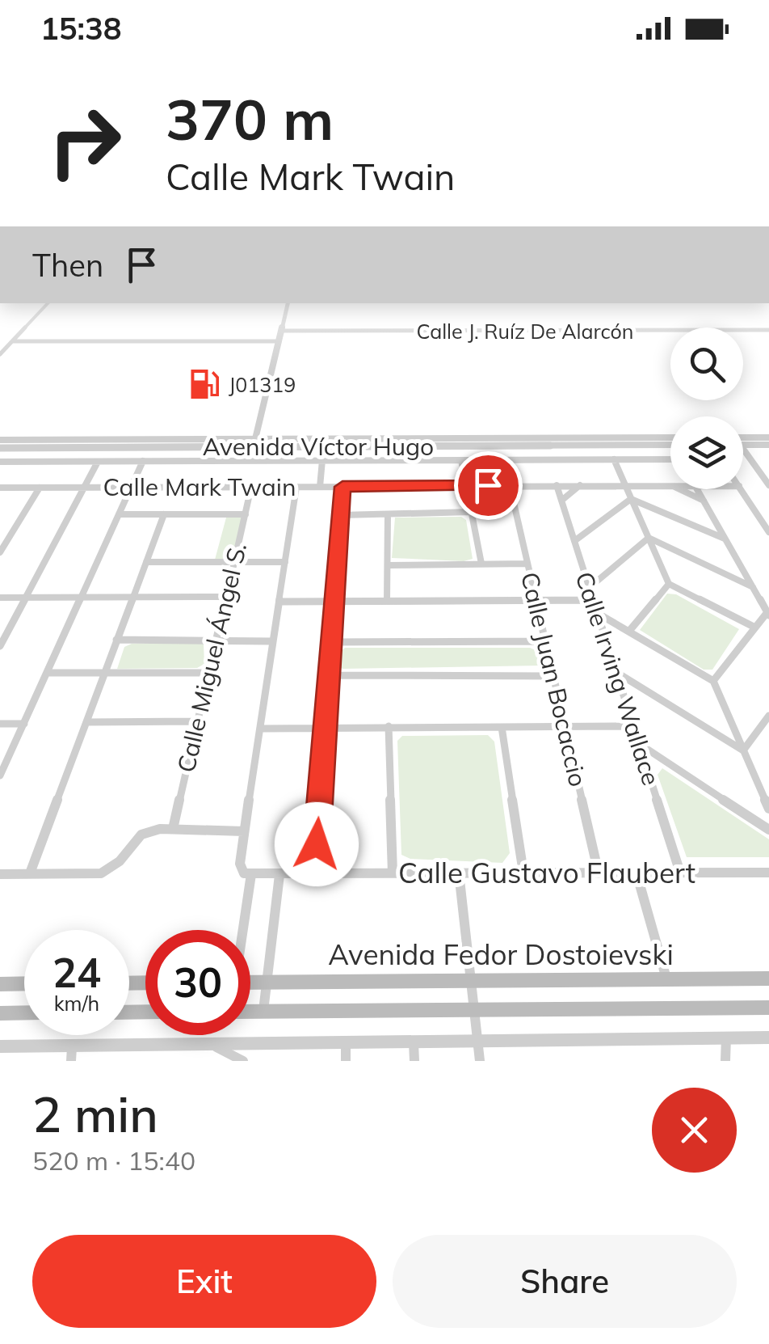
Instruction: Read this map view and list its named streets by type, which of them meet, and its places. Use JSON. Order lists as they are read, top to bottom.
{
  "streets": {
    "main road": ["Avenida Fedor Dostoievski"],
    "street": [
      "Calle J. Ruíz De Alarcón",
      "Avenida Víctor Hugo",
      "Calle Mark Twain",
      "Calle Miguel Ángel S.",
      "Calle Irving Wallace",
      "Calle Juan Bocaccio",
      "Calle Gustavo Flaubert"
    ]
  },
  "crossings": [
    ["Calle Mark Twain", "Calle Miguel Ángel S."],
    ["Calle Mark Twain", "Calle Irving Wallace"],
    ["Calle Mark Twain", "Calle Juan Bocaccio"],
    ["Calle Irving Wallace", "Calle Gustavo Flaubert"],
    ["Calle Juan Bocaccio", "Calle Gustavo Flaubert"]
  ],
  "places": {
    "fuel station": ["J01319"]
  },
  "page": {
    "status": "15:38",
    "turn": ["370 m", "Calle Mark Twain"],
    "then": "Then",
    "speed": "24 km/h",
    "limit": "30",
    "heading": ["2 min", "520 m · 15:40"],
    "buttons": ["Exit", "Share"]
  }
}
